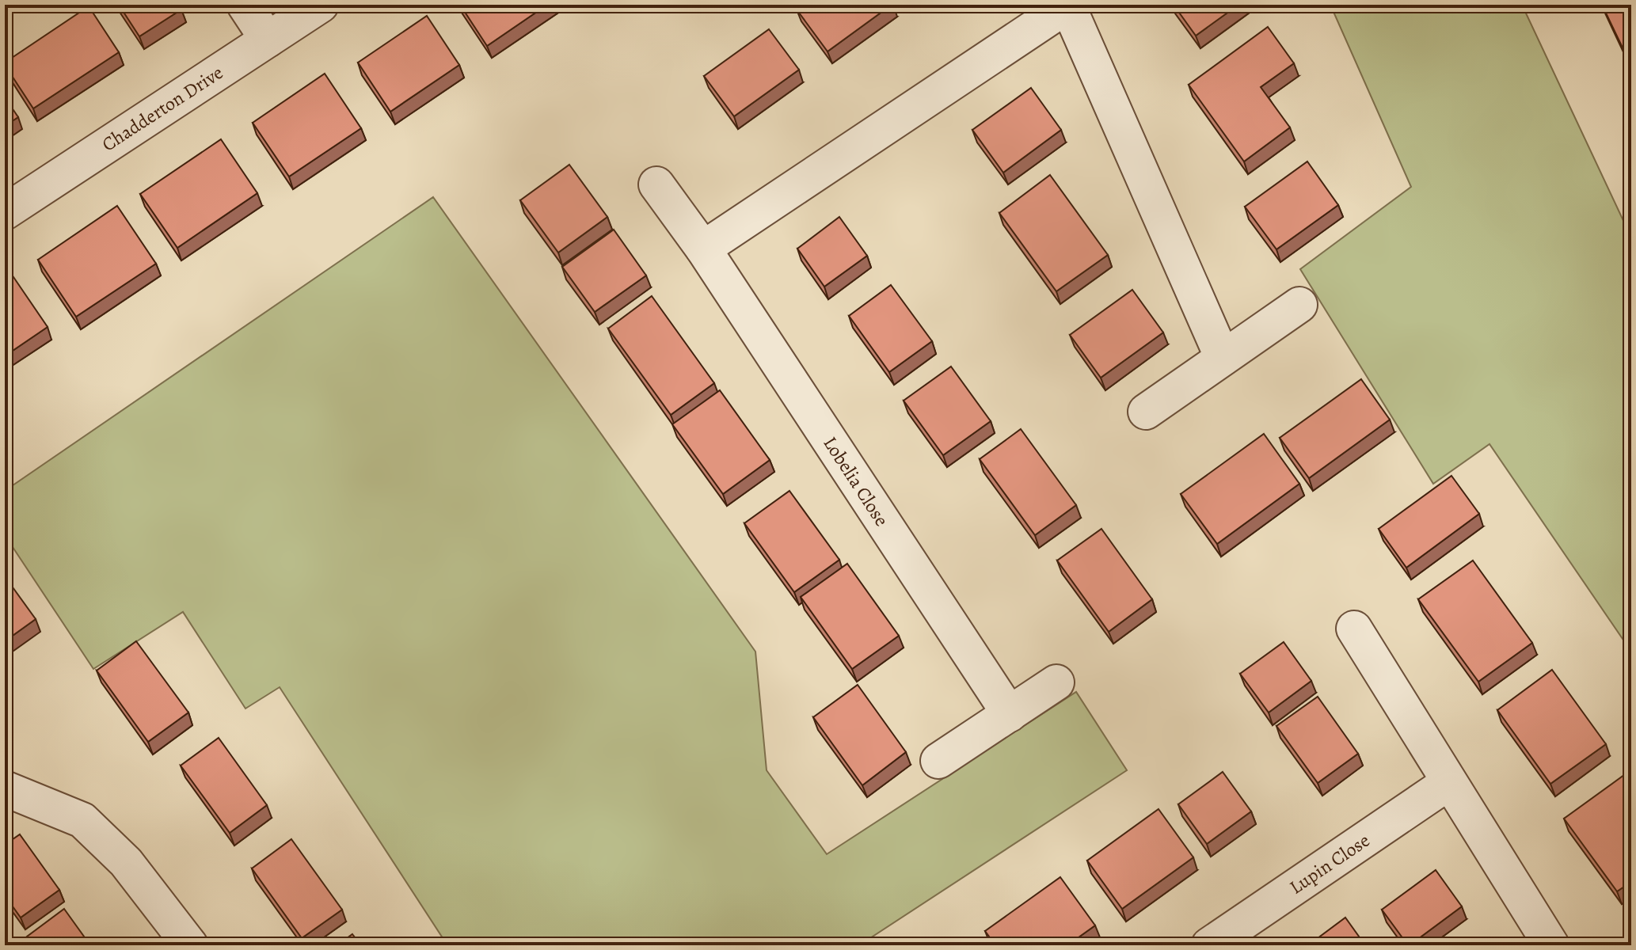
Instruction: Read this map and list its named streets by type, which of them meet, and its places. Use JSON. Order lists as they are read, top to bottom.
{
  "streets": {
    "street": ["Chadderton Drive", "Lobelia Close", "Lupin Close"]
  }
}
